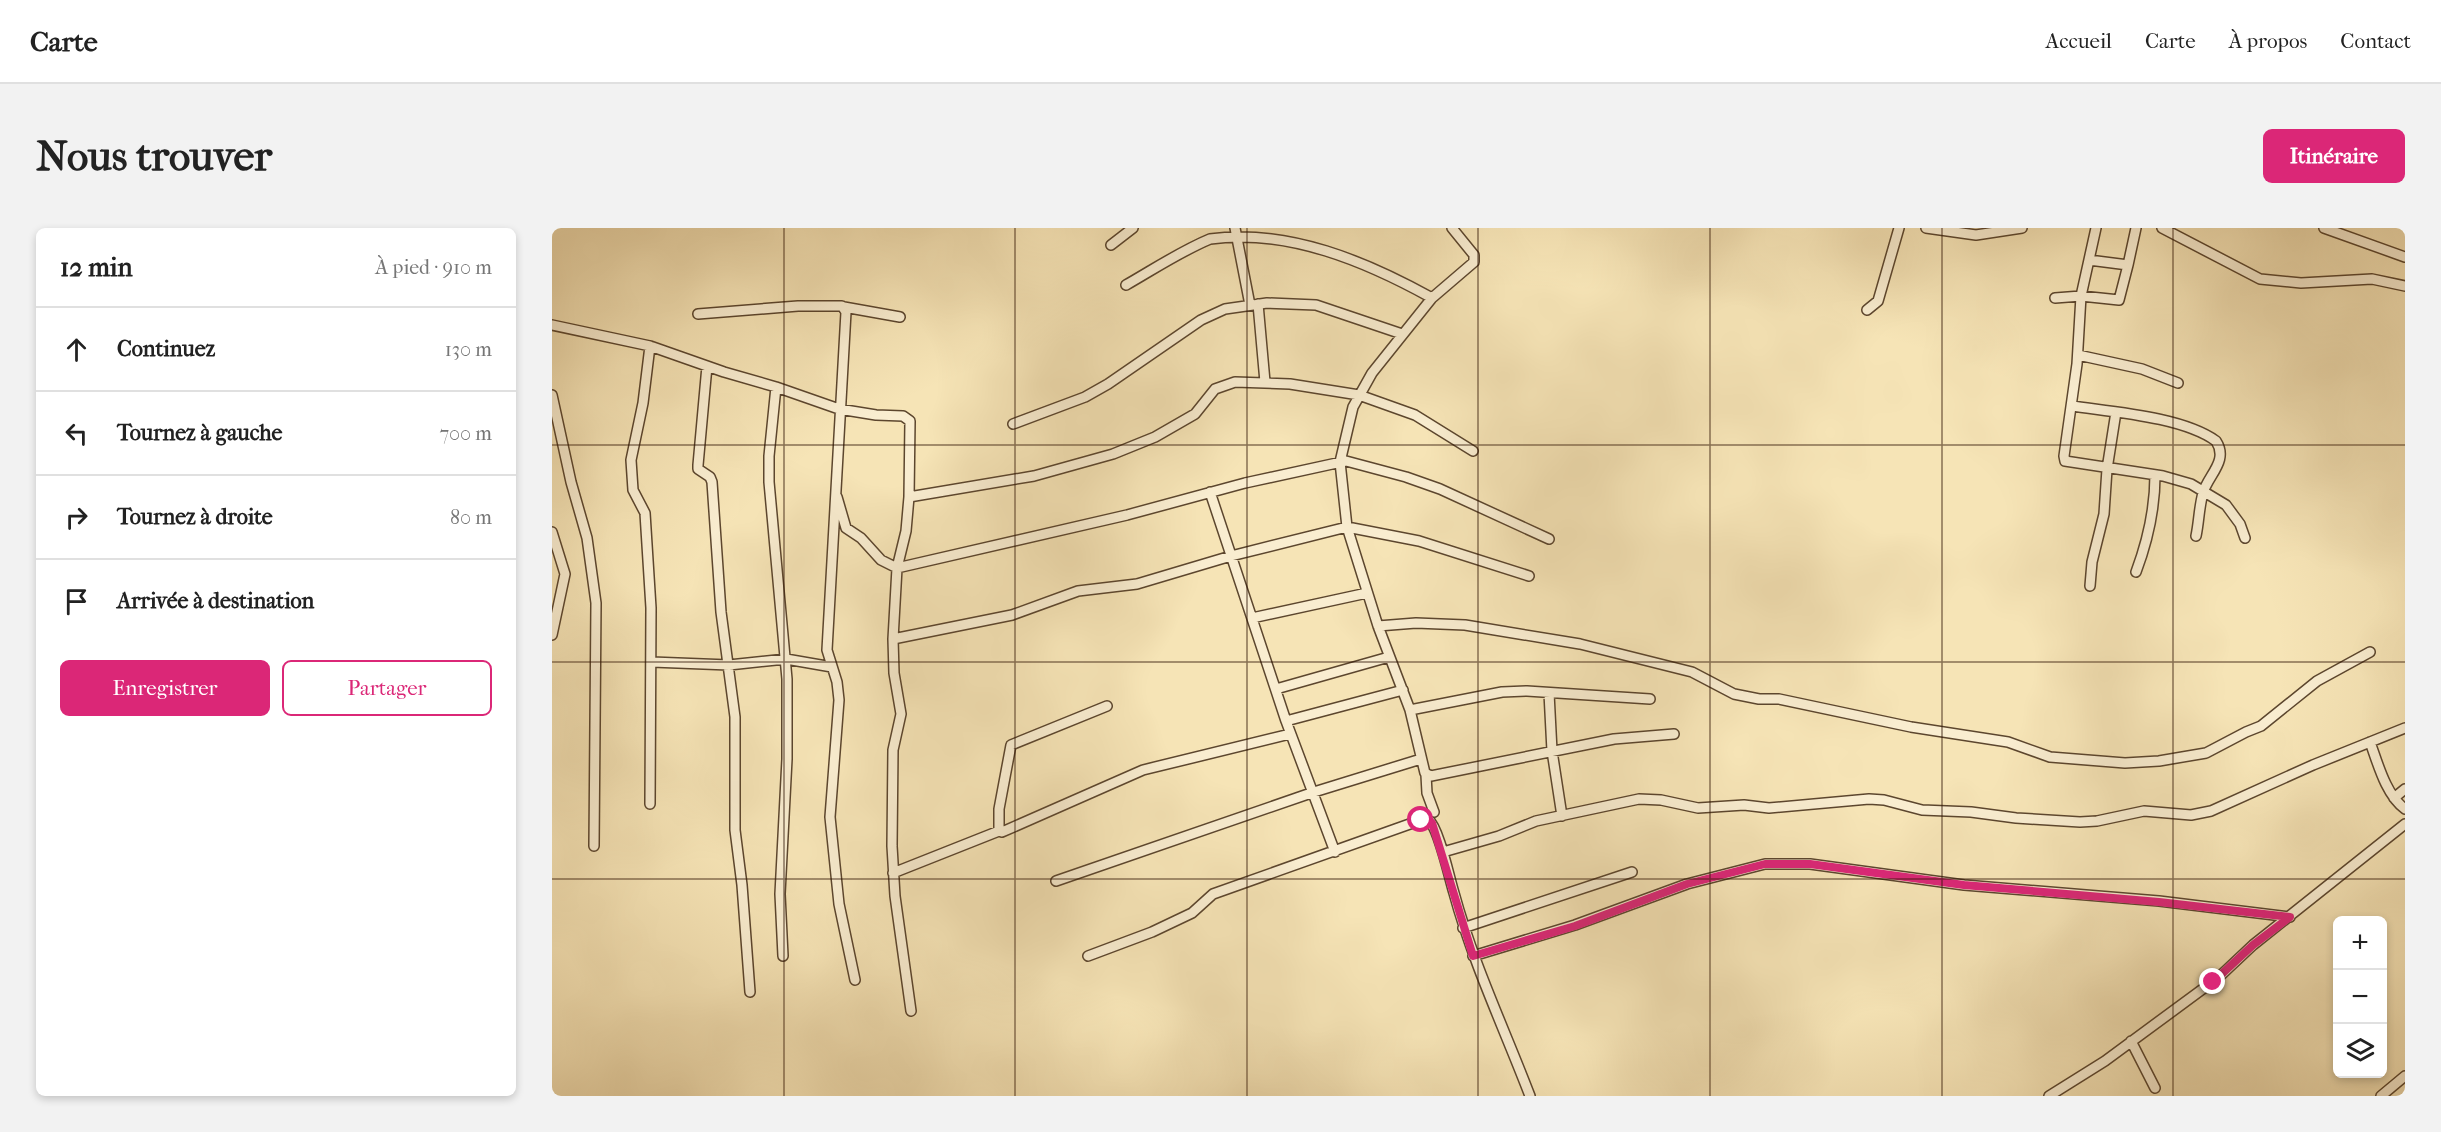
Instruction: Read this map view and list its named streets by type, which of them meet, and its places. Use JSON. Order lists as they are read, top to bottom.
{
  "page": {
    "header": "Carte",
    "nav": [
      "Accueil",
      "Carte",
      "À propos",
      "Contact"
    ],
    "buttons": [
      "Itinéraire",
      ["Enregistrer", "Partager"]
    ],
    "title": "Nous trouver",
    "heading": ["12 min", "À pied · 910 m"],
    "list": [
      ["Continuez", "130 m"],
      ["Tournez à gauche", "700 m"],
      ["Tournez à droite", "80 m"],
      "Arrivée à destination"
    ],
    "map_buttons": ["+", "−"]
  }
}
